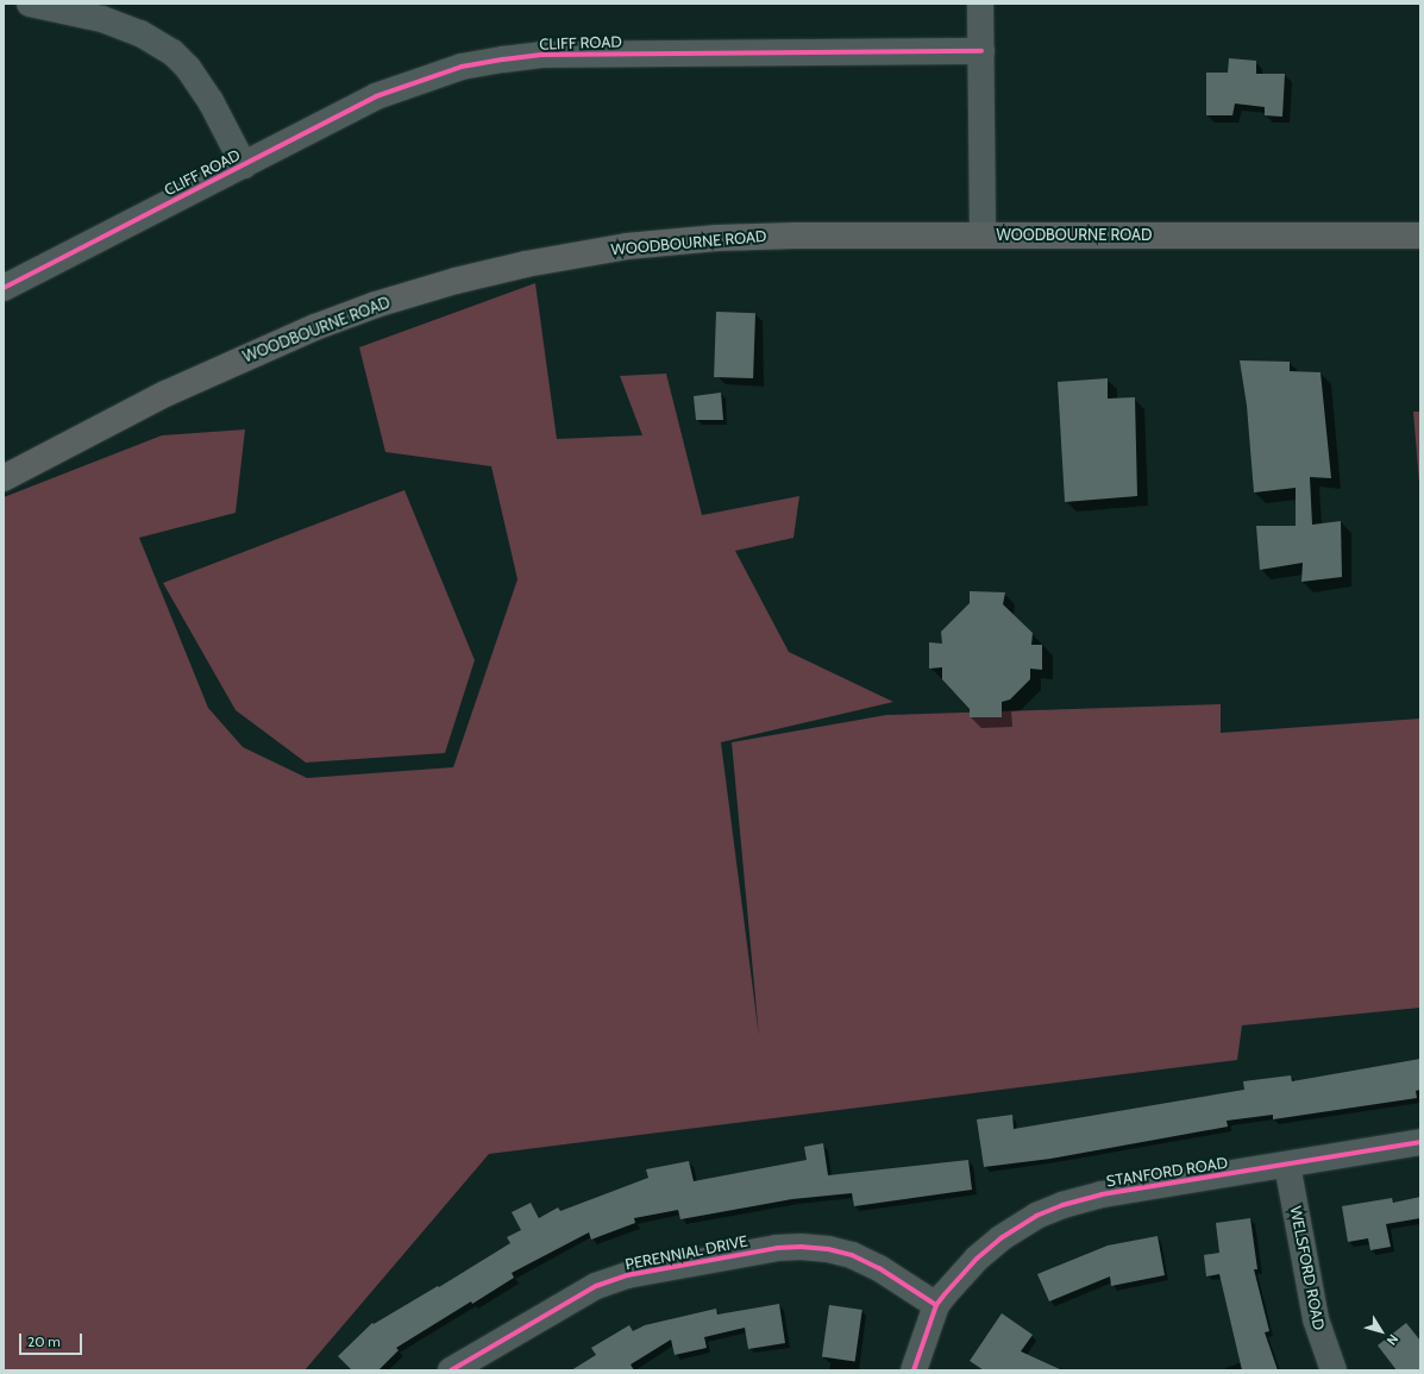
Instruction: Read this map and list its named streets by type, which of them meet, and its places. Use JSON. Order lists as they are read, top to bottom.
{
  "streets": {
    "main road": ["WOODBOURNE ROAD"],
    "street": [
      "CLIFF ROAD",
      "STANFORD ROAD",
      "PERENNIAL DRIVE",
      "WELSFORD ROAD"
    ]
  },
  "crossings": [
    ["STANFORD ROAD", "PERENNIAL DRIVE"],
    ["STANFORD ROAD", "WELSFORD ROAD"]
  ],
  "scale_bar": "20 m",
  "north": "bottom right"
}
